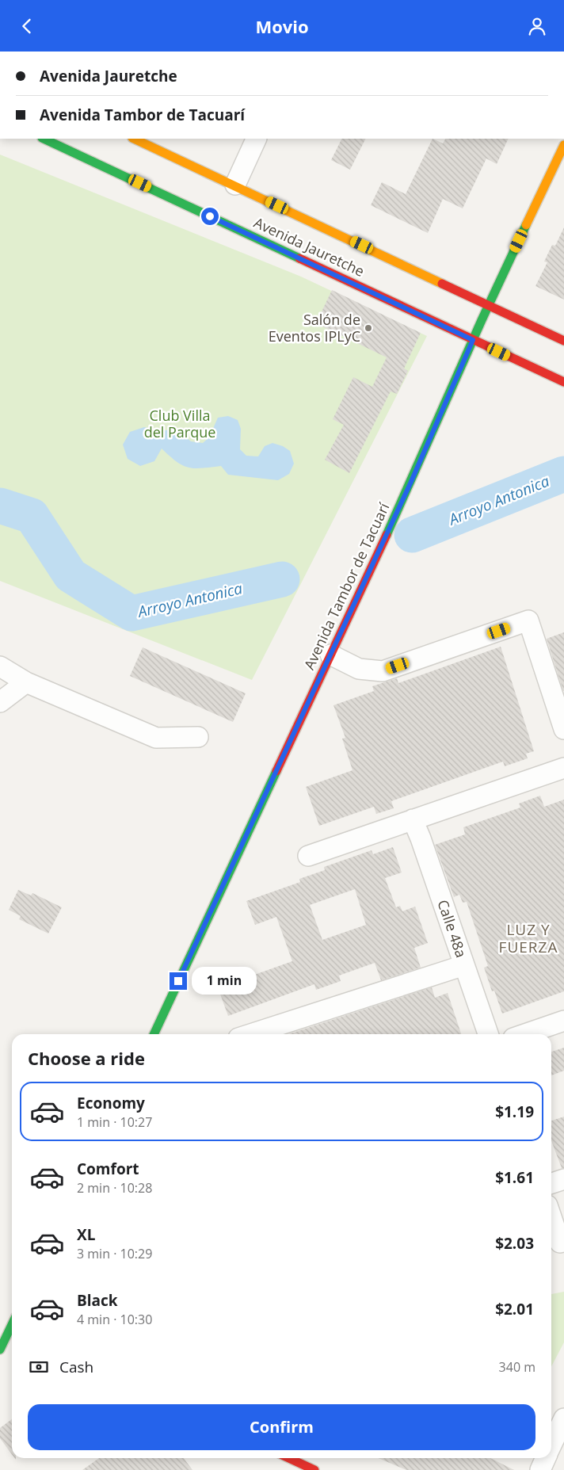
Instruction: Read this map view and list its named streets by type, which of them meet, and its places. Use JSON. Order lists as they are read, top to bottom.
{
  "streets": {
    "main road": ["Avenida Jauretche", "Avenida Tambor de Tacuarí"],
    "street": ["Calle 48a"]
  },
  "crossings": [
    ["Avenida Jauretche", "Avenida Tambor de Tacuarí"]
  ],
  "districts": ["LUZ Y FUERZA"],
  "water": ["Arroyo Antonica"],
  "parks": ["Club Villa del Parque"],
  "places": ["Salón de Eventos IPLyC"],
  "page": {
    "header": "Movio",
    "banner": ["Avenida Jauretche", "Avenida Tambor de Tacuarí"],
    "bubble": "1 min",
    "heading": "Choose a ride",
    "list": [
      {
        "name": "Economy",
        "note": "1 min · 10:27",
        "value": "$1.19"
      },
      {
        "name": "Comfort",
        "note": "2 min · 10:28",
        "value": "$1.61"
      },
      {
        "name": "XL",
        "note": "3 min · 10:29",
        "value": "$2.03"
      },
      {
        "name": "Black",
        "note": "4 min · 10:30",
        "value": "$2.01"
      }
    ],
    "pay": ["Cash", "340 m"],
    "buttons": "Confirm"
  }
}
